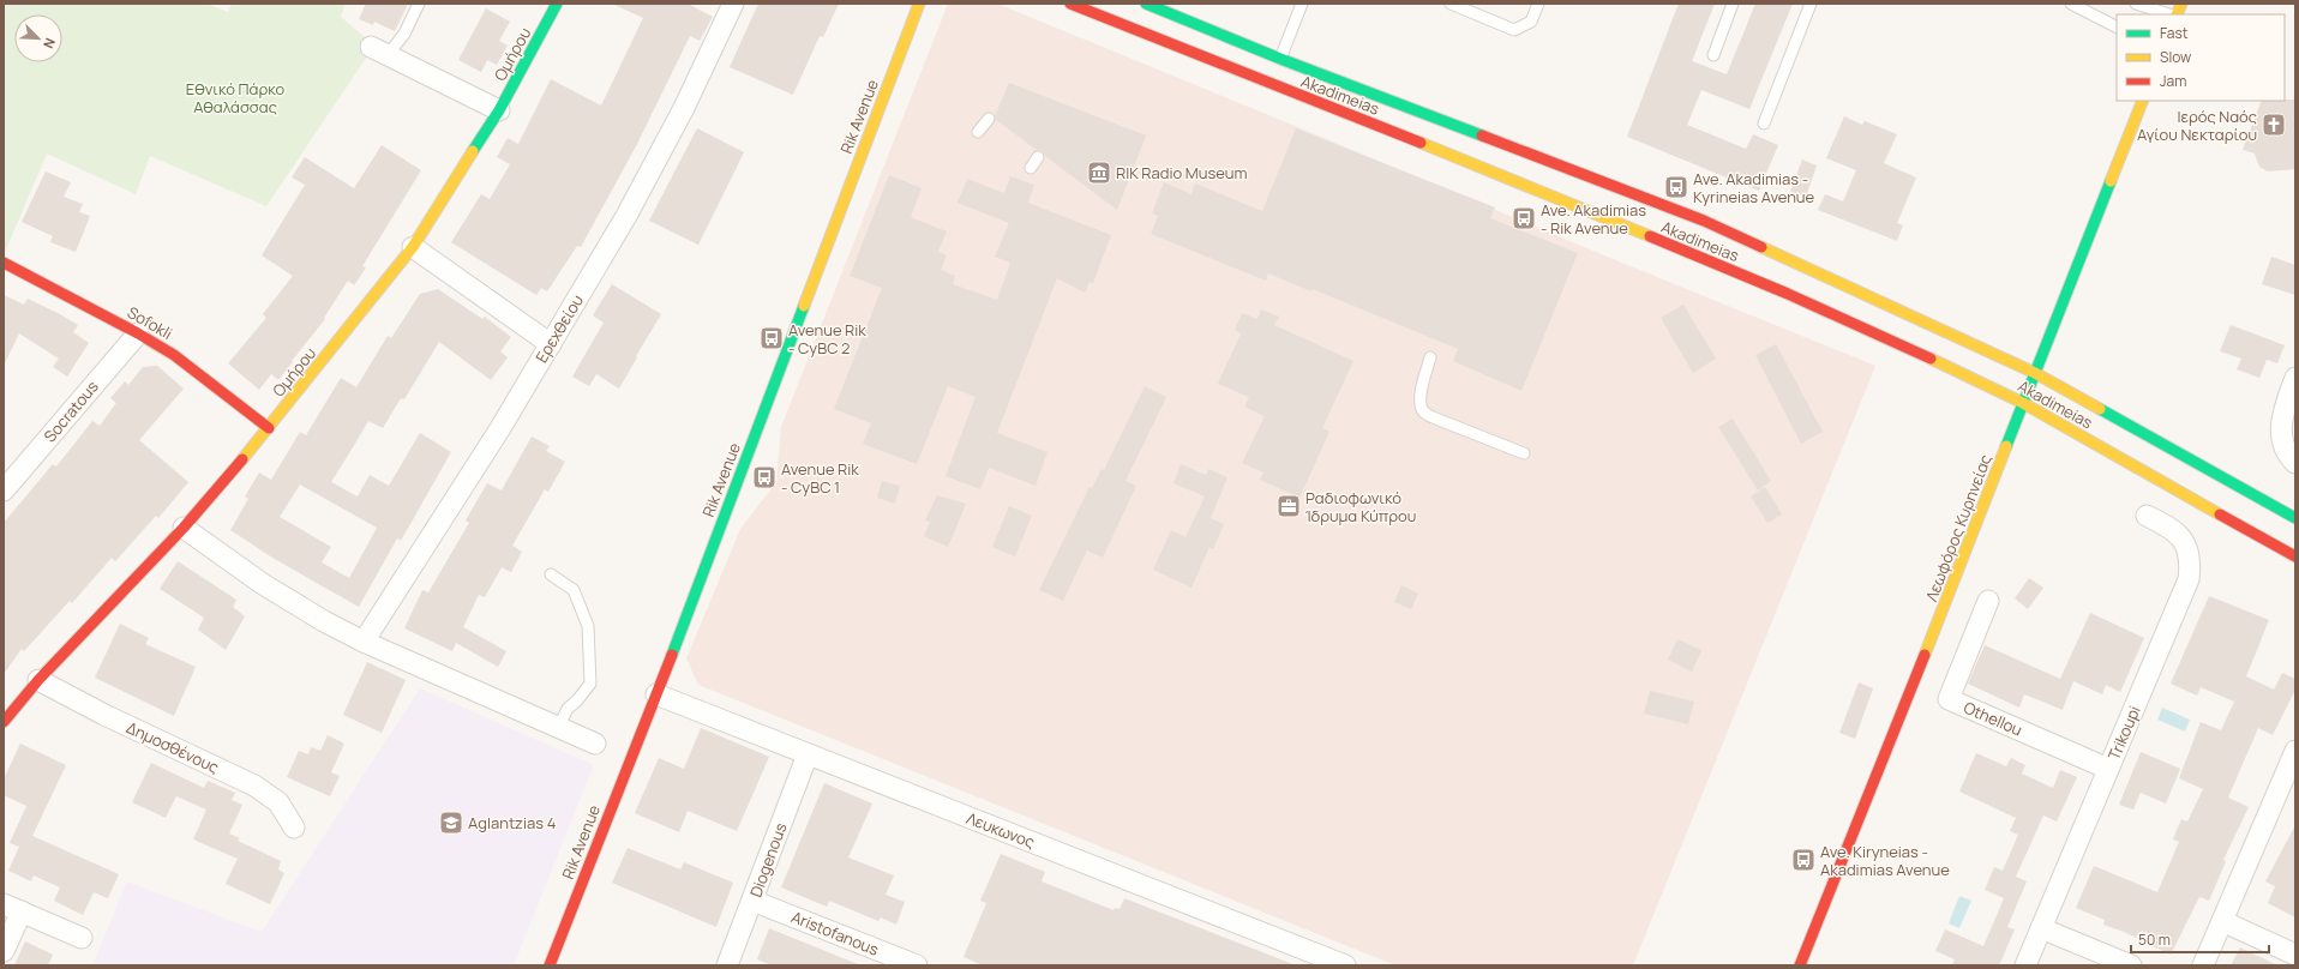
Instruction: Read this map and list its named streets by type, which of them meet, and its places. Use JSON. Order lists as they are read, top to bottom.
{
  "streets": {
    "main road": [
      "Ομήρου",
      "Akadimeias",
      "Rik Avenue",
      "Sofokli",
      "Λεωφόρος Κυρηνείας"
    ],
    "street": [
      "Ερεχθείου",
      "Socratous",
      "Othellou",
      "Trikoupi",
      "Δημοσθένους",
      "Λευκωνος",
      "Diogenous",
      "Aristofanous"
    ]
  },
  "crossings": [
    ["Ομήρου", "Sofokli"],
    ["Ομήρου", "Δημοσθένους"],
    ["Akadimeias", "Λεωφόρος Κυρηνείας"],
    ["Rik Avenue", "Λευκωνος"],
    ["Sofokli", "Socratous"],
    ["Othellou", "Trikoupi"],
    ["Λευκωνος", "Diogenous"],
    ["Diogenous", "Aristofanous"]
  ],
  "parks": ["Εθνικό Πάρκο Αθαλάσσας"],
  "places": {
    "church": ["Ιερός Ναός Αγίου Νεκταρίου"],
    "museum": ["RIK Radio Museum"],
    "bus stop": [
      "Ave. Akadimias - Kyrineias Avenue",
      "Ave. Akadimias - Rik Avenue",
      "Avenue Rik - CyBC 2",
      "Avenue Rik - CyBC 1",
      "Ave. Kiryneias - Akadimias Avenue"
    ],
    "office": ["Ραδιοφωνικό Ίδρυμα Κύπρου"],
    "school or university": ["Aglantzias 4"]
  },
  "legend": ["Fast", "Slow", "Jam"],
  "scale_bar": "50 m",
  "north": "bottom right"
}
